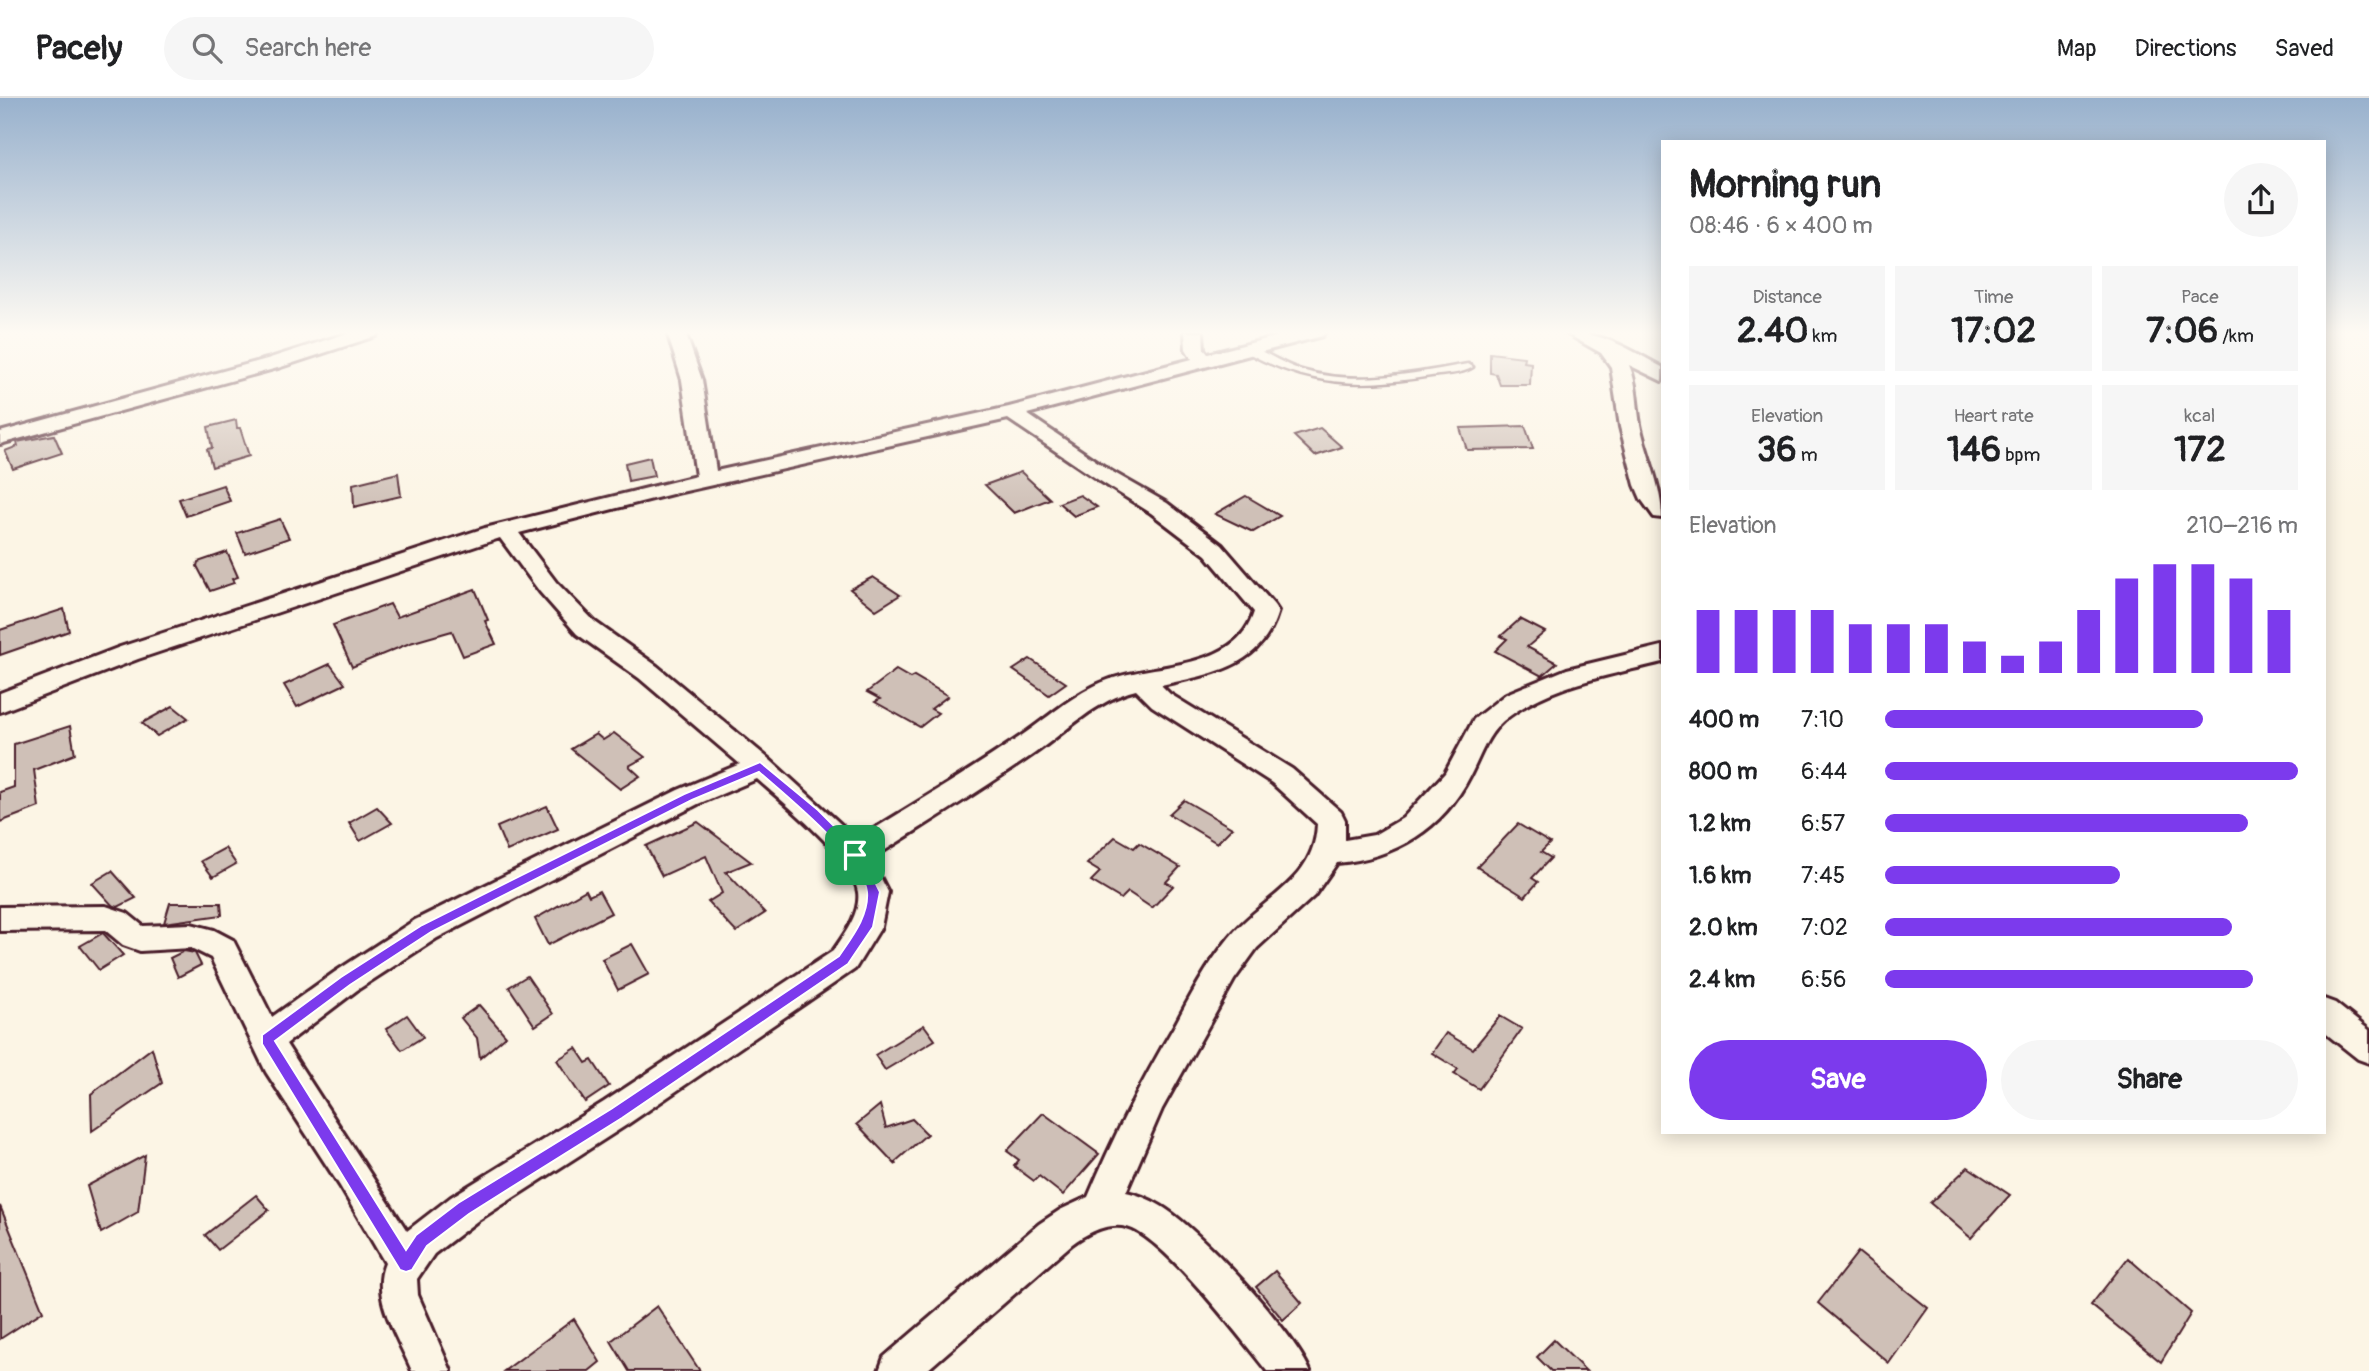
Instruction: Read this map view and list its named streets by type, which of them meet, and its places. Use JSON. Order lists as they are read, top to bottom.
{
  "page": {
    "header": "Pacely",
    "search": "Search here",
    "nav": ["Map", "Directions", "Saved"],
    "heading": ["Morning run", "08:46 · 6 × 400 m"],
    "stats": [
      ["Distance", "2.40 km"],
      ["Time", "17:02"],
      ["Pace", "7:06 /km"],
      ["Elevation", "36 m"],
      ["Heart rate", "146 bpm"],
      ["kcal", "172"]
    ],
    "chart": ["Elevation", "210–216 m"],
    "list": [
      {
        "name": "400 m",
        "note": "7:10"
      },
      {
        "name": "800 m",
        "note": "6:44"
      },
      {
        "name": "1.2 km",
        "note": "6:57"
      },
      {
        "name": "1.6 km",
        "note": "7:45"
      },
      {
        "name": "2.0 km",
        "note": "7:02"
      },
      {
        "name": "2.4 km",
        "note": "6:56"
      }
    ],
    "buttons": ["Save", "Share"]
  }
}
